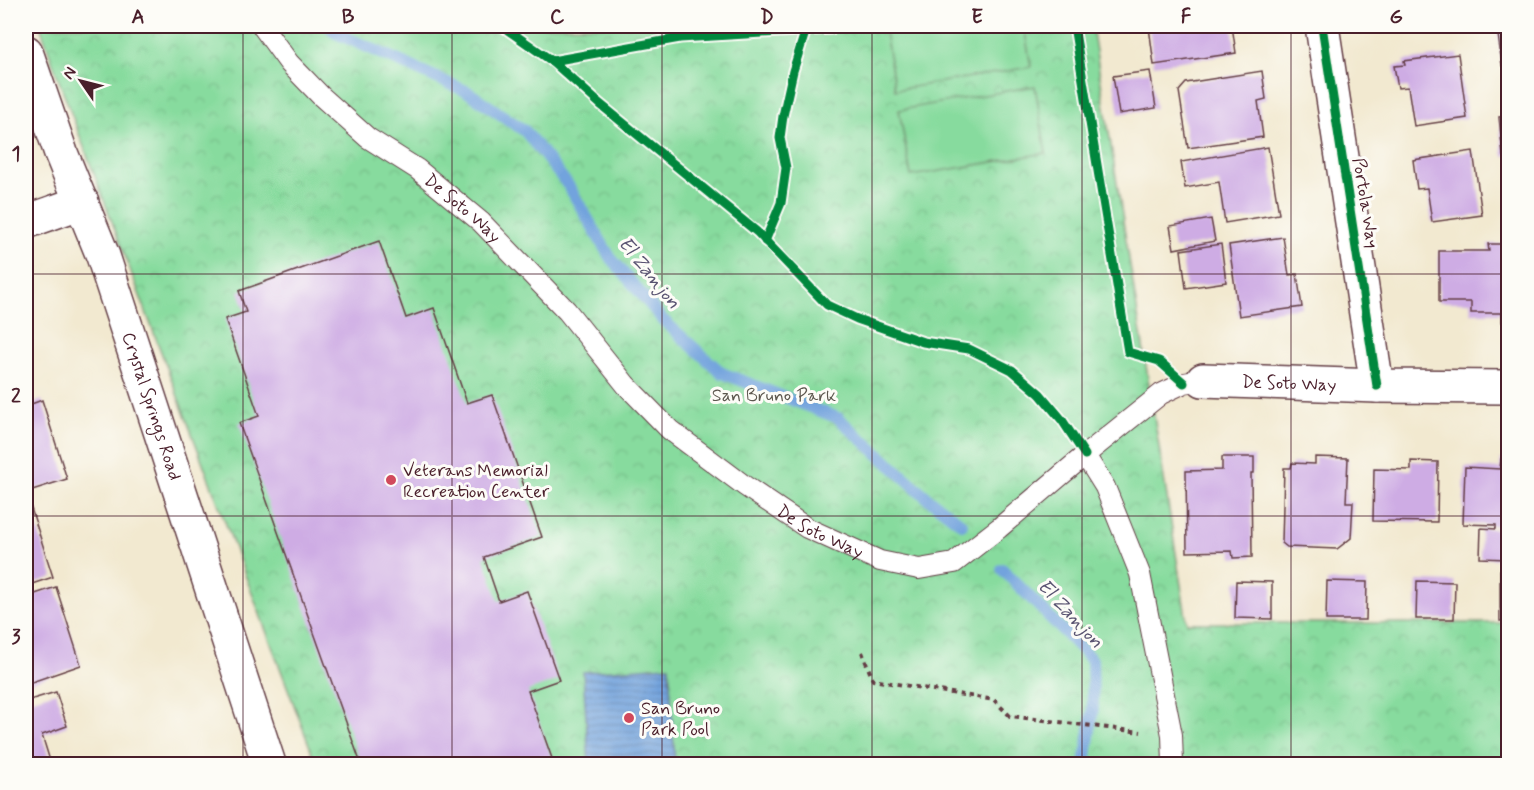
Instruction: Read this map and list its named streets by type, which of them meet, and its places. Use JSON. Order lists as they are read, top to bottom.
{
  "streets": {
    "main road": ["Portola Way", "De Soto Way", "Crystal Springs Road"]
  },
  "crossings": [
    ["Portola Way", "De Soto Way"]
  ],
  "water": ["El Zanjon"],
  "parks": ["San Bruno Park"],
  "places": ["Veterans Memorial Recreation Center", "San Bruno Park Pool"],
  "north": "top left",
  "grid": {
    "columns": [
      "A",
      "B",
      "C",
      "D",
      "E",
      "F",
      "G"
    ],
    "rows": ["1", "2", "3"]
  }
}
